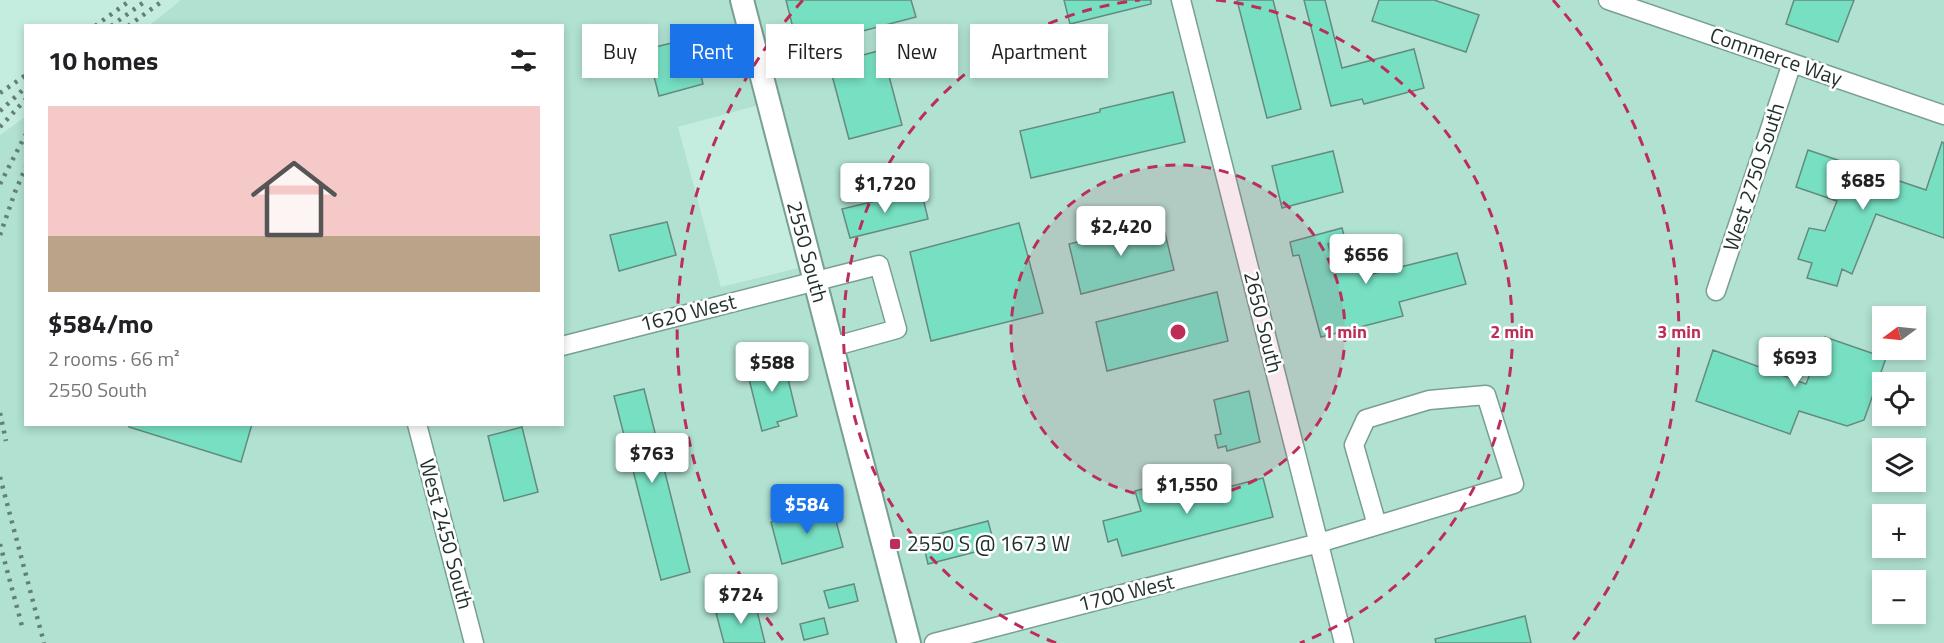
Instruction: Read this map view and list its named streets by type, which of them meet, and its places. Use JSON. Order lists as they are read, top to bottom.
{
  "streets": {
    "main road": ["2550 South"],
    "street": [
      "Commerce Way",
      "West 2750 South",
      "1620 West",
      "2650 South",
      "West 2450 South",
      "1700 West"
    ]
  },
  "crossings": [
    ["Commerce Way", "West 2750 South"],
    ["2550 South", "1620 West"],
    ["2650 South", "1700 West"]
  ],
  "places": {
    "transit": ["2550 S @ 1673 W"]
  },
  "north": "left",
  "page": {
    "chip": [
      "Buy",
      "Rent",
      "Filters",
      "New",
      "Apartment"
    ],
    "heading": "10 homes",
    "list": [
      {
        "name": "$584/mo",
        "note": "2 rooms · 66 m² · 2550 South"
      }
    ],
    "price": [
      "$685",
      "$1,720",
      "$2,420",
      "$656",
      "$693",
      "$588",
      "$763",
      "$1,550",
      "$584",
      "$724"
    ],
    "map_buttons": ["+", "−"]
  },
  "rings": ["1 min", "2 min", "3 min"]
}
